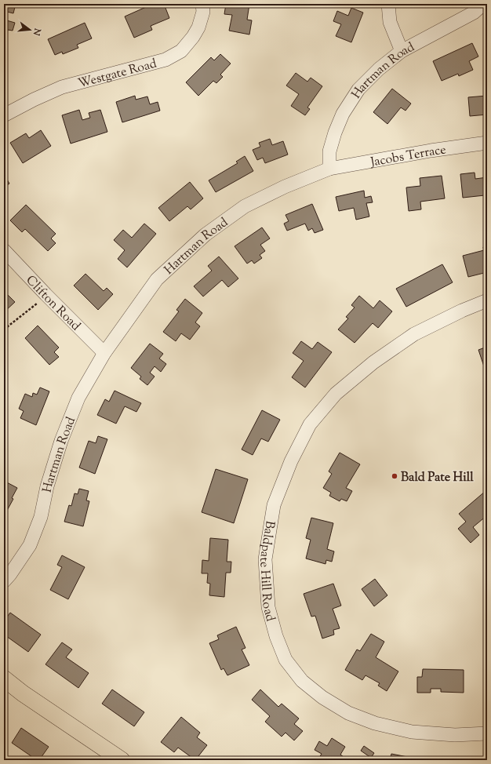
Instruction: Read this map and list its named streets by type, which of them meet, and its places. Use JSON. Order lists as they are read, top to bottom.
{
  "streets": {
    "street": [
      "Hartman Road",
      "Westgate Road",
      "Jacobs Terrace",
      "Clifton Road",
      "Baldpate Hill Road"
    ]
  },
  "crossings": [
    ["Hartman Road", "Jacobs Terrace"],
    ["Hartman Road", "Clifton Road"]
  ],
  "places": ["Bald Pate Hill"],
  "north": "right"
}
